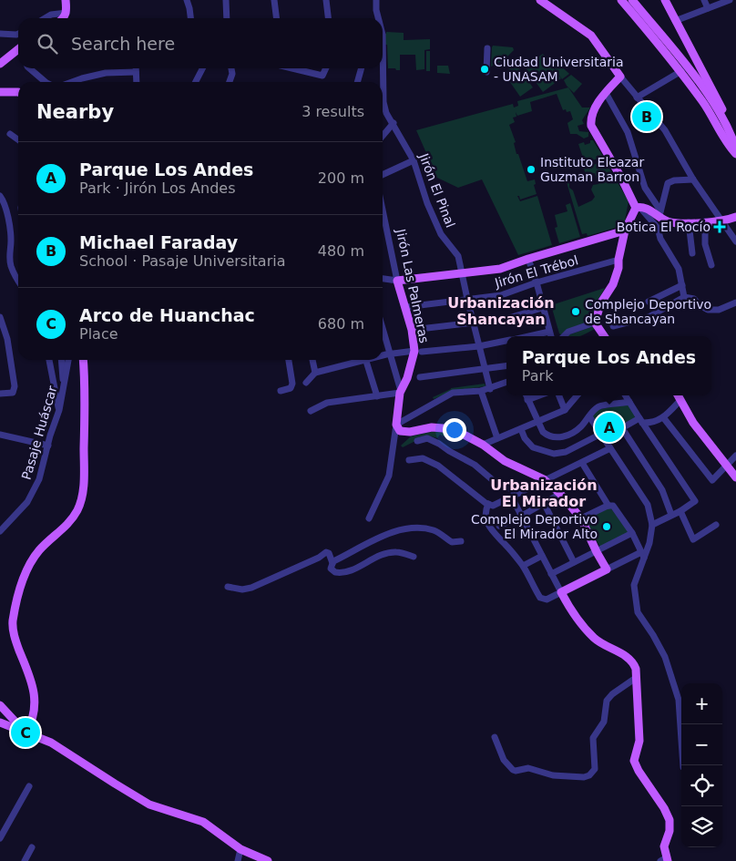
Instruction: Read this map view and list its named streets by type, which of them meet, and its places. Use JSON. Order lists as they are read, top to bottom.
{
  "streets": {
    "main road": ["Jirón Las Palmeras"],
    "street": ["Jirón El Pinal", "Jirón El Trébol", "Pasaje Huáscar"]
  },
  "crossings": [
    ["Jirón El Pinal", "Jirón El Trébol"],
    ["Jirón El Trébol", "Jirón Las Palmeras"]
  ],
  "districts": ["Urbanización Shancayan", "Urbanización El Mirador"],
  "places": {
    "other": [
      "Ciudad Universitaria - UNASAM",
      "Instituto Eleazar Guzman Barron",
      "Complejo Deportivo de Shancayan",
      "Complejo Deportivo El Mirador Alto"
    ],
    "health": ["Botica El Rocío"]
  },
  "page": {
    "search": "Search here",
    "heading": ["Nearby", "3 results"],
    "pins": ["B", "A", "C"],
    "list": [
      {
        "mark": "A",
        "name": "Parque Los Andes",
        "note": "Park · Jirón Los Andes",
        "value": "200 m"
      },
      {
        "mark": "B",
        "name": "Michael Faraday",
        "note": "School · Pasaje Universitaria",
        "value": "480 m"
      },
      {
        "mark": "C",
        "name": "Arco de Huanchac",
        "note": "Place",
        "value": "680 m"
      }
    ],
    "popup": ["Parque Los Andes", "Park"],
    "map_buttons": ["+", "−"]
  }
}
